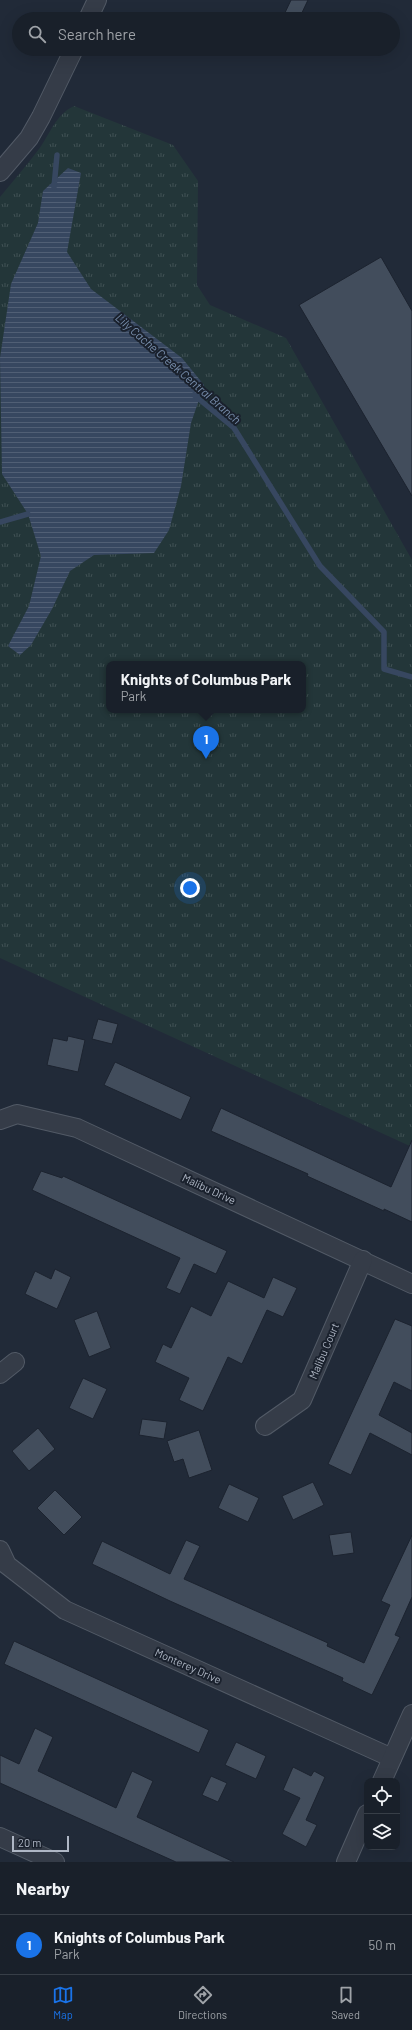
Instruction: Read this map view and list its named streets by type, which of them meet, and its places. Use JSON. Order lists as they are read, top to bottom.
{
  "streets": {
    "street": ["Malibu Drive", "Malibu Court", "Monterey Drive"]
  },
  "crossings": [
    ["Malibu Drive", "Malibu Court"]
  ],
  "water": ["Lily Cache Creek Central Branch"],
  "scale_bar": "20 m",
  "page": {
    "search": "Search here",
    "popup": ["Knights of Columbus Park", "Park"],
    "pins": "1",
    "scale": "20 m",
    "heading": "Nearby",
    "list": [
      {
        "mark": "1",
        "name": "Knights of Columbus Park",
        "note": "Park",
        "value": "50 m"
      }
    ],
    "nav": ["Map", "Directions", "Saved"]
  }
}
